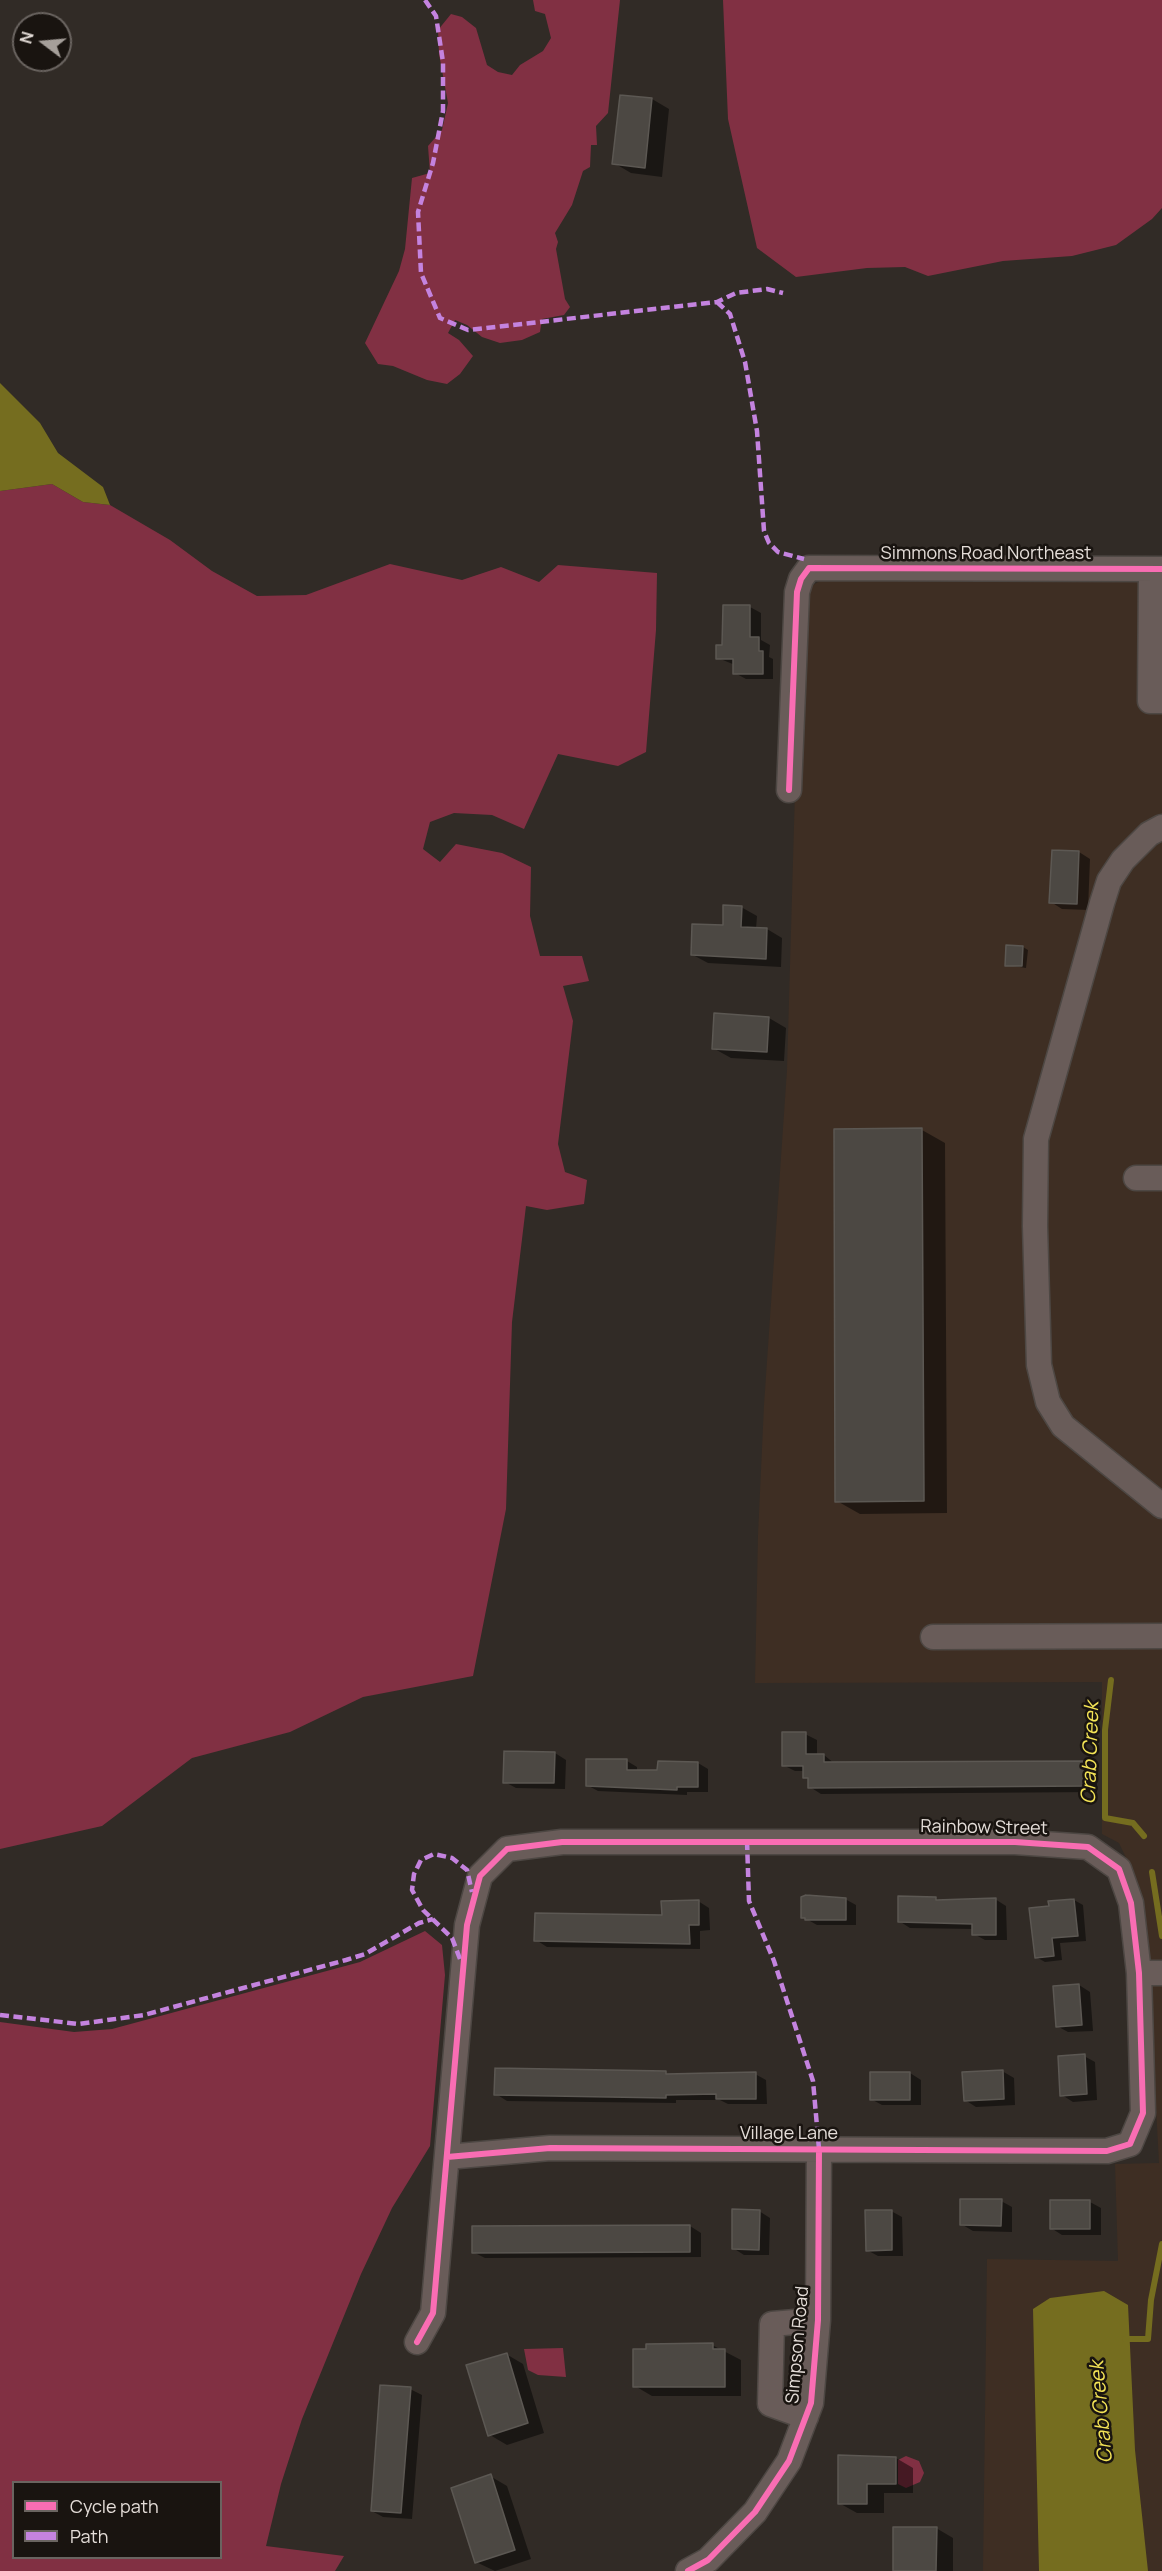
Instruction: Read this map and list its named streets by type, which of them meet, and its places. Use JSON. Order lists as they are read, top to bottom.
{
  "streets": {
    "street": [
      "Simmons Road Northeast",
      "Rainbow Street",
      "Village Lane",
      "Simpson Road"
    ]
  },
  "crossings": [
    ["Rainbow Street", "Village Lane"],
    ["Village Lane", "Simpson Road"]
  ],
  "water": ["Crab Creek"],
  "legend": ["Cycle path", "Path"],
  "north": "left"
}
